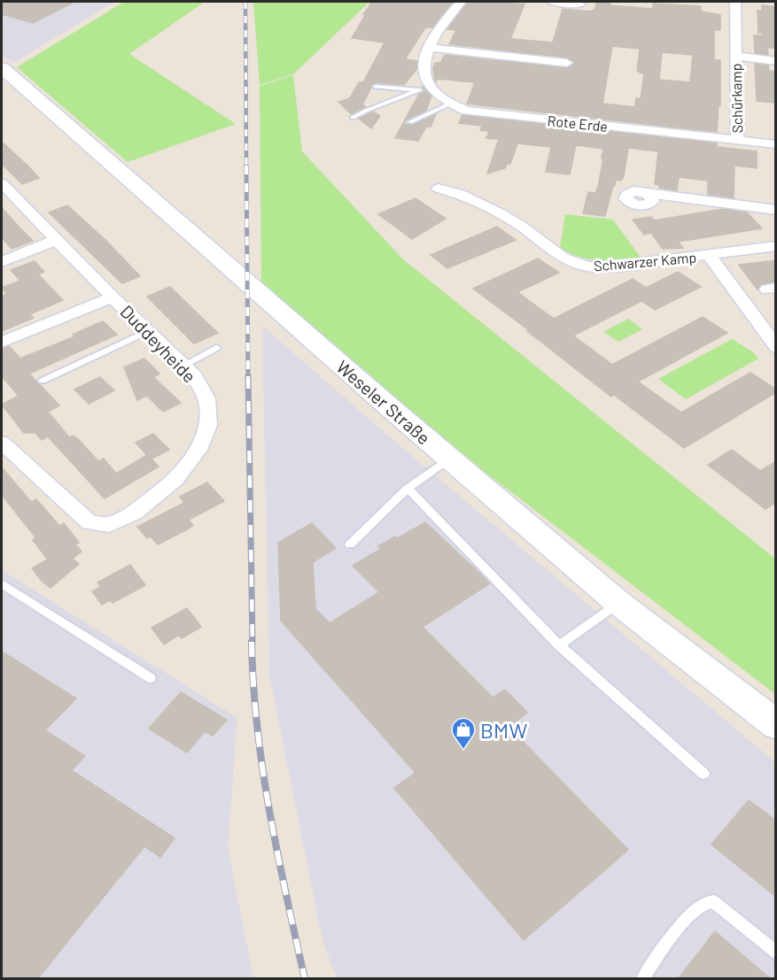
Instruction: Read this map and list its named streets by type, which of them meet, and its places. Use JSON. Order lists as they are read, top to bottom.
{
  "streets": {
    "main road": ["Weseler Straße"],
    "street": [
      "Schürkamp",
      "Rote Erde",
      "Schwarzer Kamp",
      "Duddeyheide"
    ]
  },
  "crossings": [
    ["Schürkamp", "Rote Erde"]
  ],
  "places": {
    "shop": ["BMW"]
  }
}
